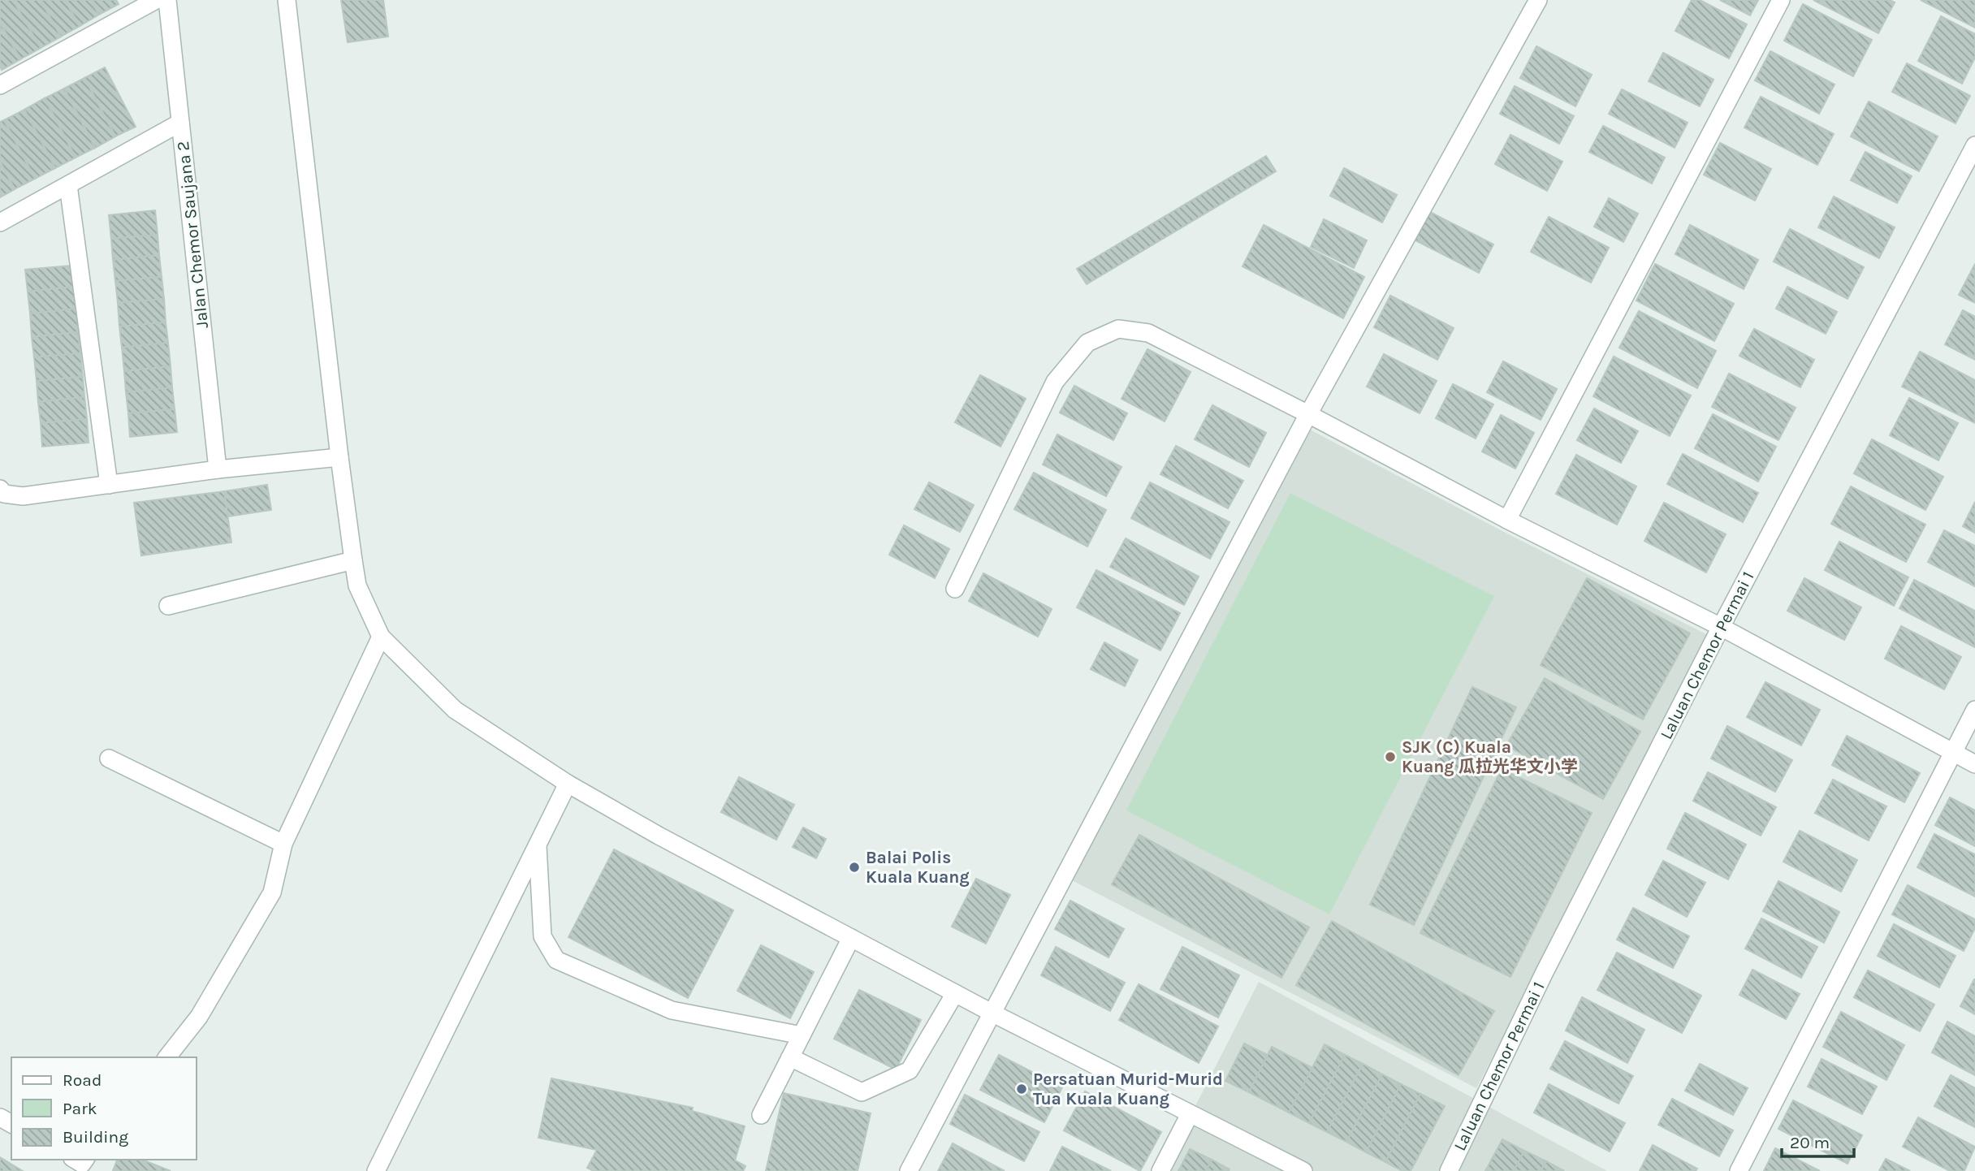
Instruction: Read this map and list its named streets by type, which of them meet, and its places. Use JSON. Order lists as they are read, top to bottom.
{
  "streets": {
    "street": ["Jalan Chemor Saujana 2", "Laluan Chemor Permai 1"]
  },
  "places": ["SJK (C) Kuala Kuang 瓜拉光华文小学", "Balai Polis Kuala Kuang", "Persatuan Murid-Murid Tua Kuala Kuang"],
  "legend": ["Road", "Park", "Building"],
  "scale_bar": "20 m"
}
